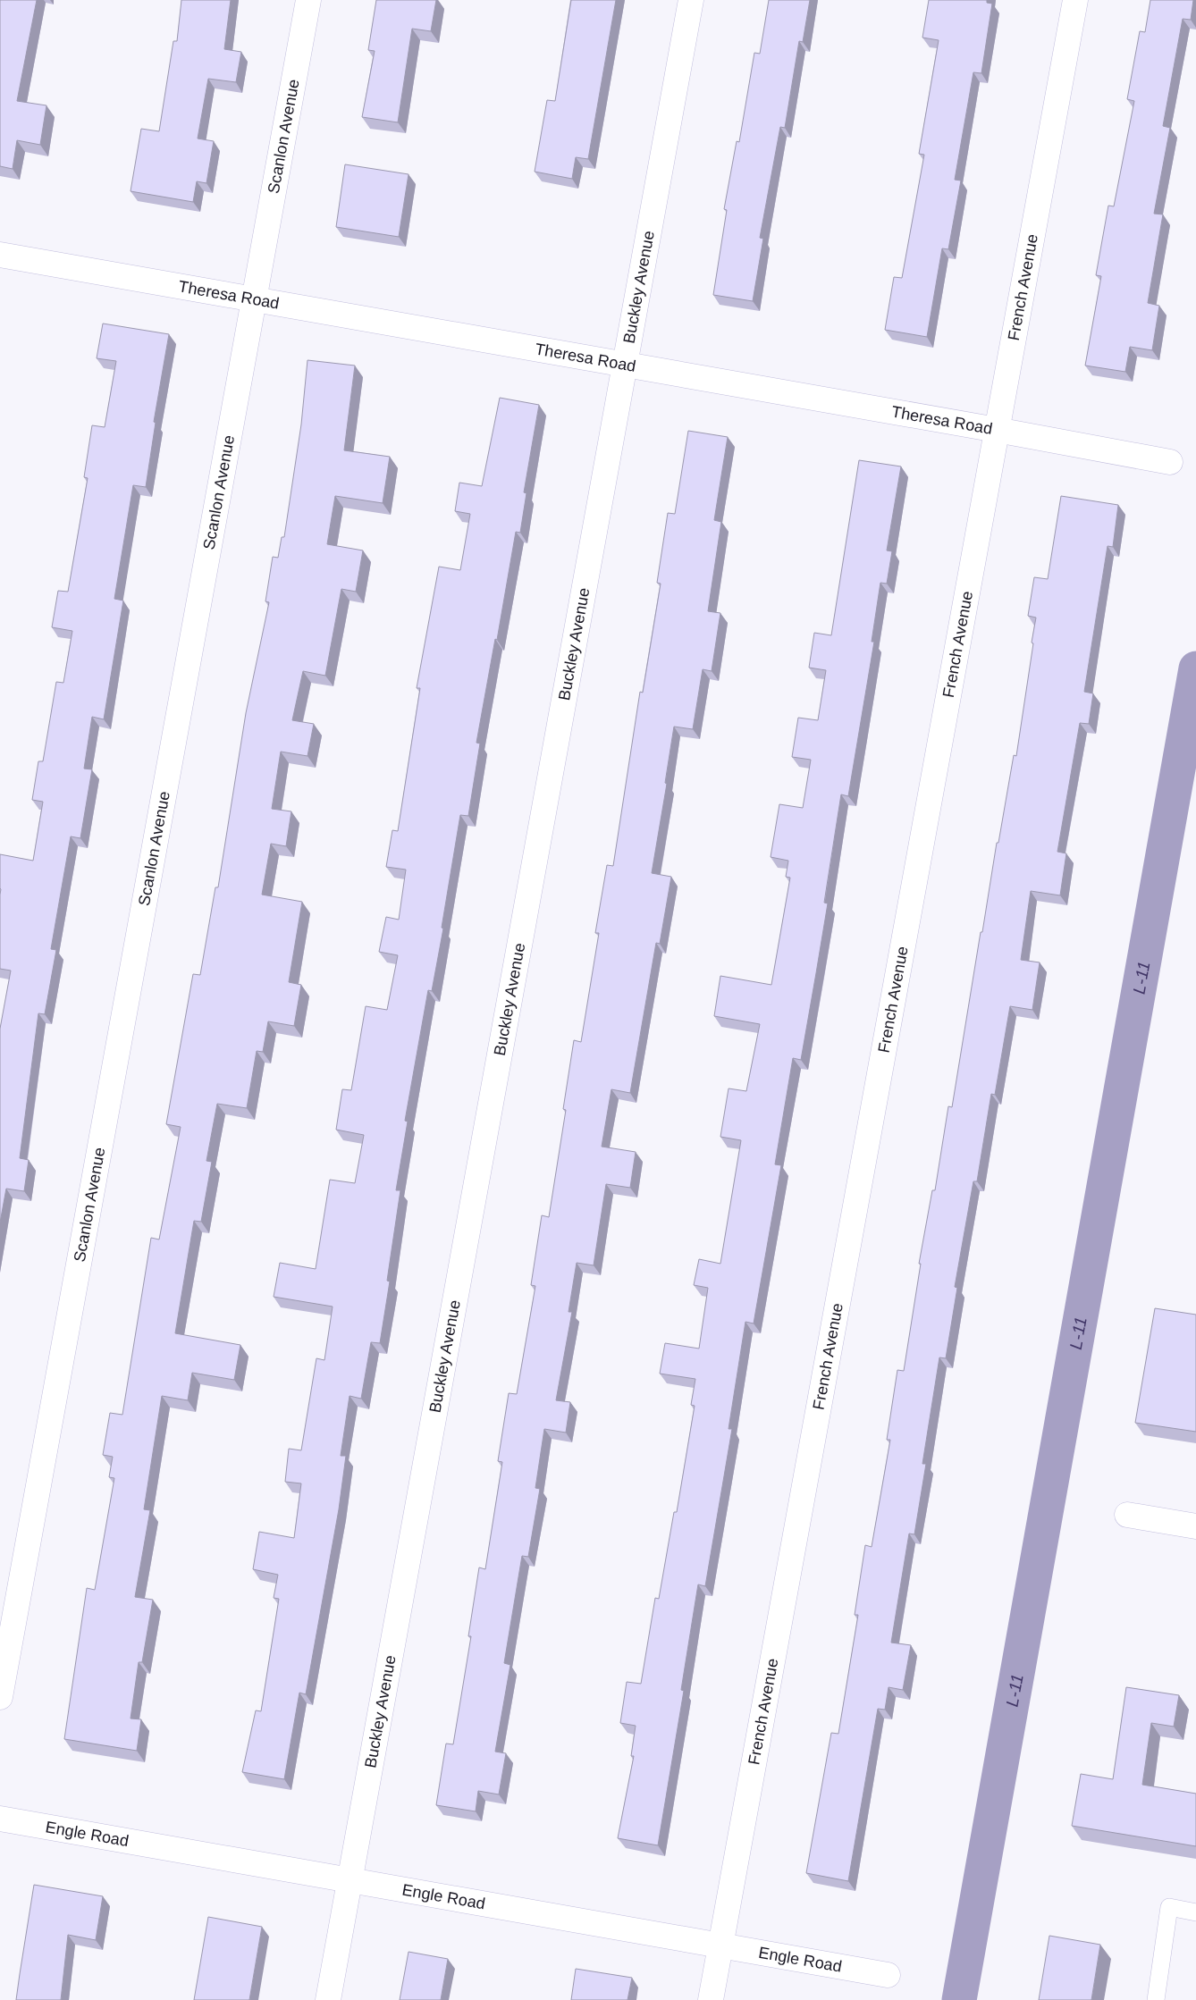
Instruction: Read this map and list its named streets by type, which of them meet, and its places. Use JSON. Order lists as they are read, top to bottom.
{
  "streets": {
    "street": [
      "Scanlon Avenue",
      "Buckley Avenue",
      "French Avenue",
      "Theresa Road",
      "Engle Road"
    ]
  },
  "crossings": [
    ["Scanlon Avenue", "Theresa Road"],
    ["Buckley Avenue", "Theresa Road"],
    ["Buckley Avenue", "Engle Road"],
    ["French Avenue", "Theresa Road"],
    ["French Avenue", "Engle Road"]
  ],
  "water": ["L-11"]
}
